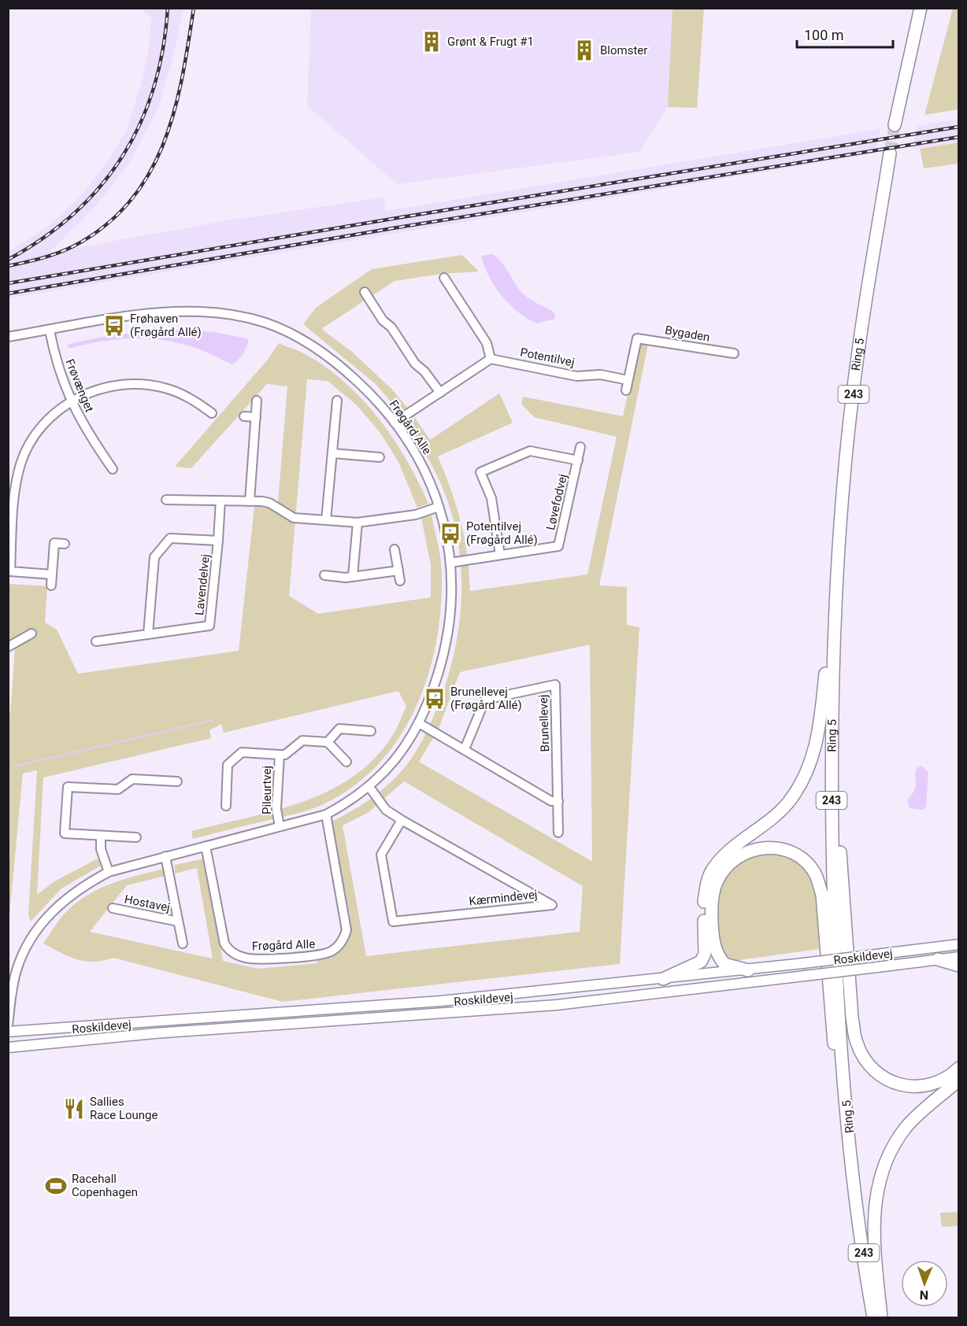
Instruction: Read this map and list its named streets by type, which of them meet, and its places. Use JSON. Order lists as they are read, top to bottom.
{
  "streets": {
    "highway": ["Ring 5", "243"],
    "main road": ["Roskildevej"],
    "street": [
      "Bygaden",
      "Potentilvej",
      "Frøvænget",
      "Frøgård Alle",
      "Løvefodvej",
      "Lavendelvej",
      "Brunellevej",
      "Pileurtvej",
      "Kærmindevej",
      "Hostavej"
    ]
  },
  "crossings": [
    ["Bygaden", "Potentilvej"],
    ["Frøvænget", "Frøgård Alle"],
    ["Frøgård Alle", "Løvefodvej"],
    ["Frøgård Alle", "Pileurtvej"],
    ["Frøgård Alle", "Kærmindevej"],
    ["Frøgård Alle", "Hostavej"]
  ],
  "places": {
    "building": ["Grønt & Frugt #1", "Blomster"],
    "bus stop": ["Frøhaven (Frøgård Allé)", "Potentilvej (Frøgård Allé)", "Brunellevej (Frøgård Allé)"],
    "restaurant": ["Sallies Race Lounge"],
    "sports": ["Racehall Copenhagen"]
  },
  "scale_bar": "100 m",
  "north": "bottom"
}
